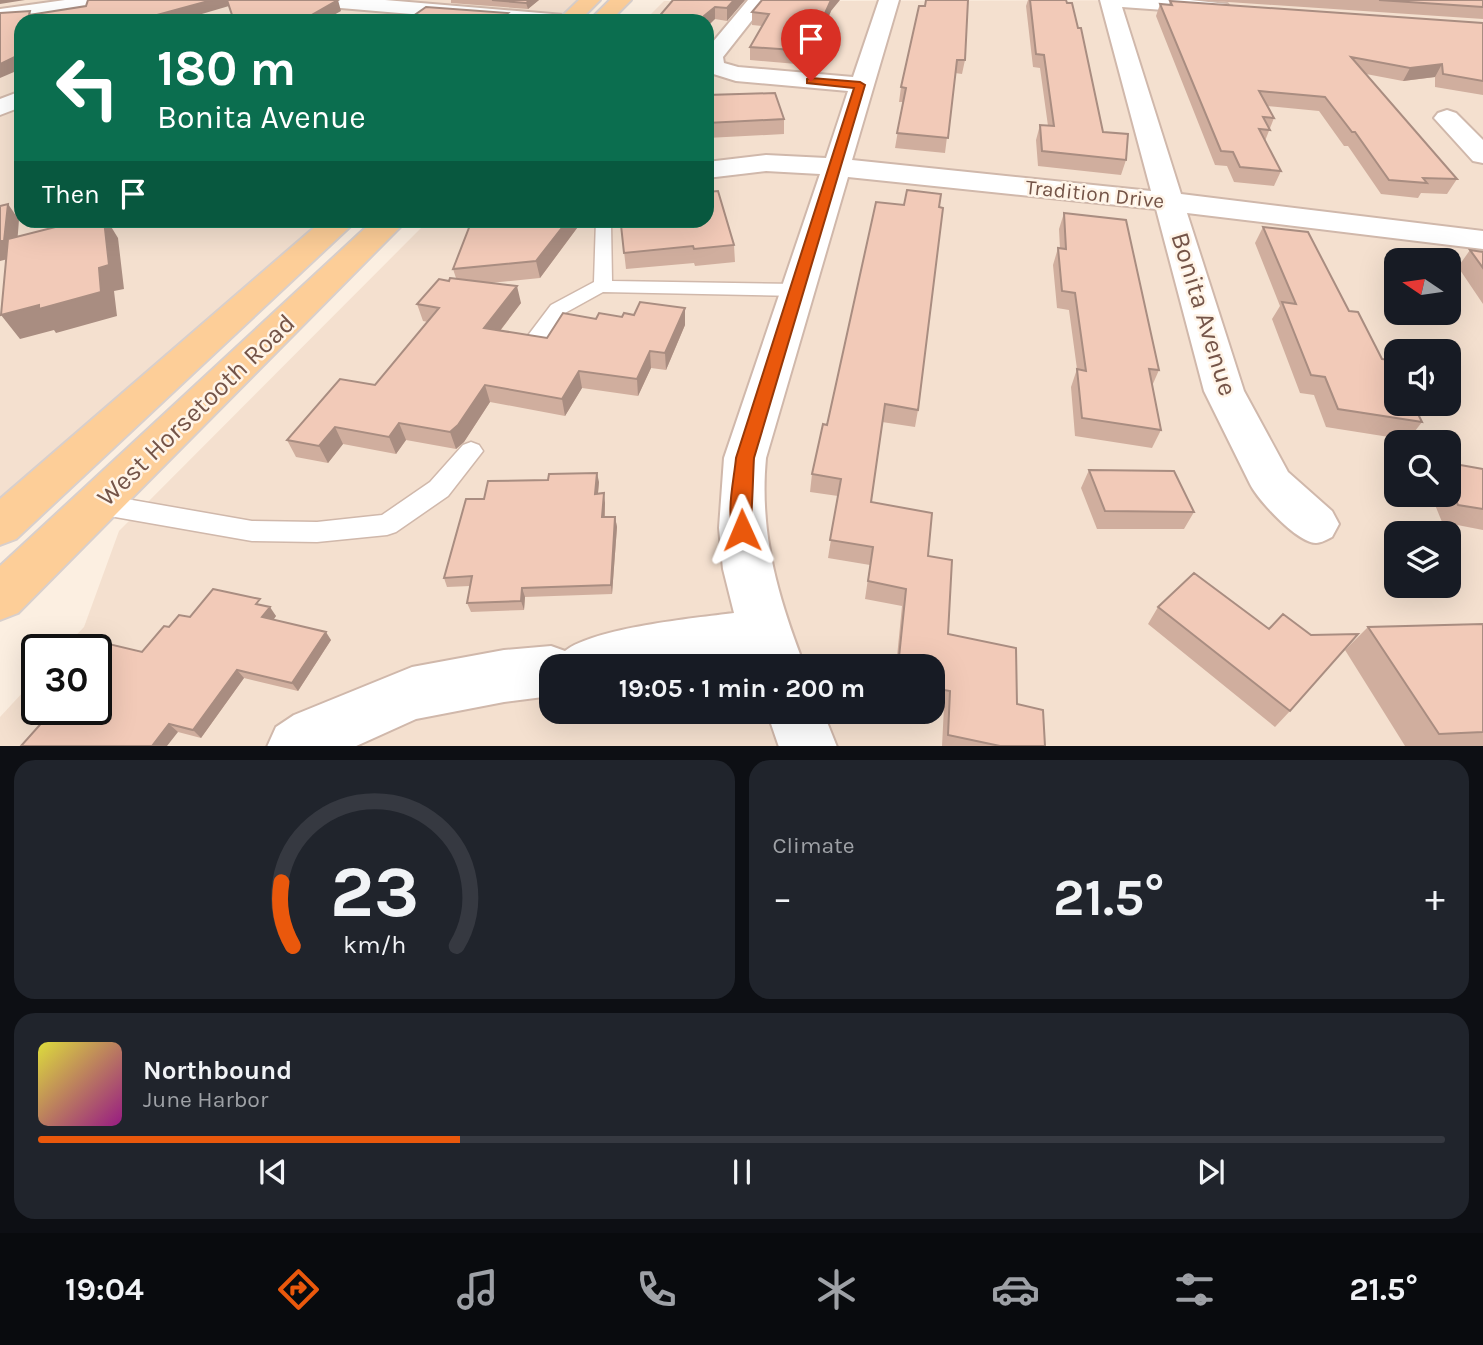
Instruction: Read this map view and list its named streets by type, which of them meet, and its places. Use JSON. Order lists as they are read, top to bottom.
{
  "streets": {
    "main road": ["West Horsetooth Road"],
    "street": ["Tradition Drive", "Bonita Avenue"]
  },
  "crossings": [
    ["Tradition Drive", "Bonita Avenue"]
  ],
  "north": "left",
  "page": {
    "turn": ["180 m", "Bonita Avenue"],
    "then": "Then",
    "limit": "30",
    "trip": "19:05 · 1 min · 200 m",
    "tile": "Climate",
    "heat": ["−", "21.5°", "+"],
    "song": ["Northbound", "June Harbor"],
    "tabs": ["19:04", "21.5°"],
    "gauge": ["23", "km/h"]
  }
}
